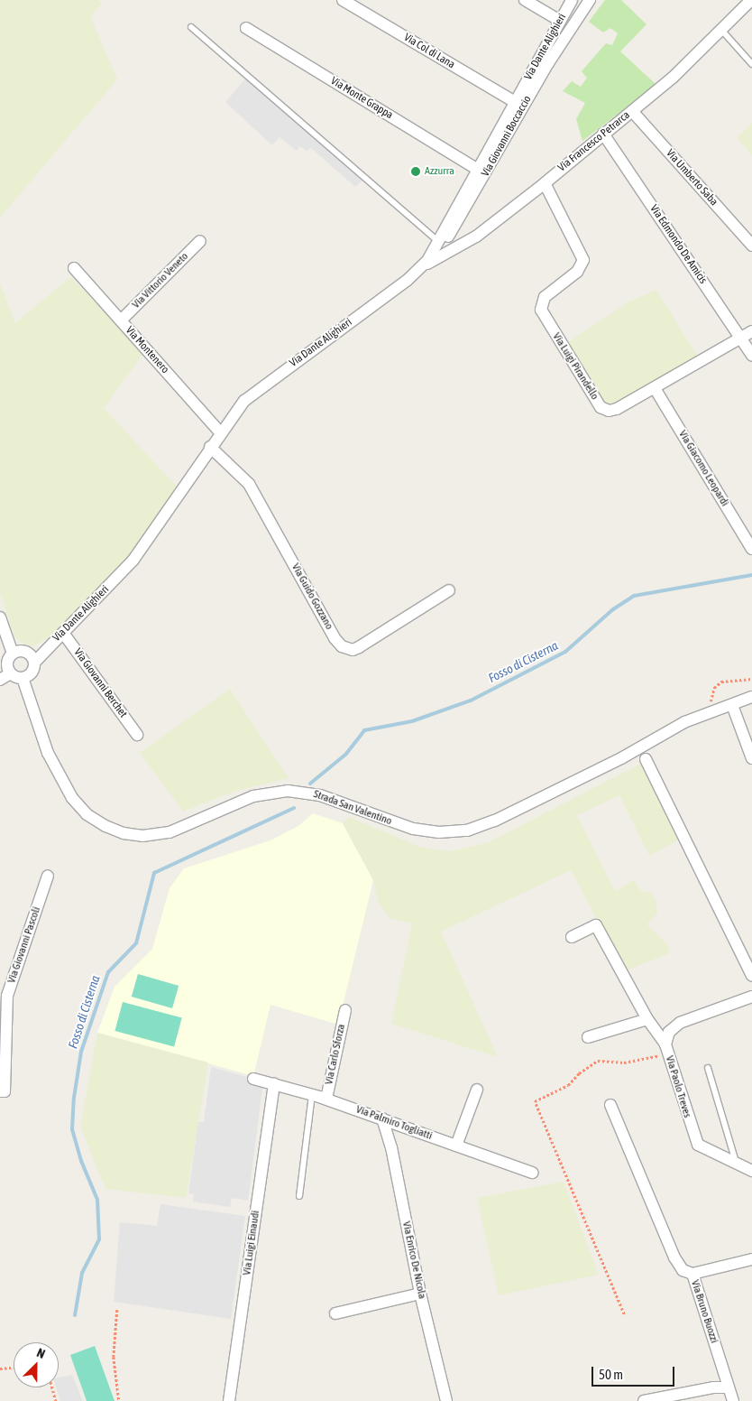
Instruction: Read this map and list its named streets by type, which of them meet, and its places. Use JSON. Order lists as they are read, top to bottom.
{
  "streets": {
    "street": [
      "Via Dante Alighieri",
      "Via Col di Lana",
      "Via Monte Grappa",
      "Via Giovanni Boccaccio",
      "Via Francesco Petrarca",
      "Via Umberto Saba",
      "Via Edmondo De Amicis",
      "Via Vittorio Veneto",
      "Via Montenero",
      "Via Luigi Pirandello",
      "Via Giacomo Leopardi",
      "Via Guido Gozzano",
      "Via Giovanni Berchet",
      "Strada San Valentino",
      "Via Giovanni Pascoli",
      "Via Carlo Sforza",
      "Via Paolo Treves",
      "Via Palmiro Togliatti",
      "Via Luigi Einaudi",
      "Via Enrico De Nicola",
      "Via Bruno Buozzi"
    ]
  },
  "crossings": [
    ["Via Dante Alighieri", "Via Col di Lana"],
    ["Via Dante Alighieri", "Via Monte Grappa"],
    ["Via Dante Alighieri", "Via Giovanni Boccaccio"],
    ["Via Dante Alighieri", "Via Francesco Petrarca"],
    ["Via Dante Alighieri", "Via Montenero"],
    ["Via Dante Alighieri", "Via Guido Gozzano"],
    ["Via Dante Alighieri", "Via Giovanni Berchet"],
    ["Via Dante Alighieri", "Strada San Valentino"],
    ["Via Francesco Petrarca", "Via Umberto Saba"],
    ["Via Francesco Petrarca", "Via Edmondo De Amicis"],
    ["Via Francesco Petrarca", "Via Luigi Pirandello"],
    ["Via Edmondo De Amicis", "Via Luigi Pirandello"],
    ["Via Vittorio Veneto", "Via Montenero"],
    ["Via Luigi Pirandello", "Via Giacomo Leopardi"],
    ["Via Carlo Sforza", "Via Palmiro Togliatti"],
    ["Via Palmiro Togliatti", "Via Luigi Einaudi"],
    ["Via Palmiro Togliatti", "Via Enrico De Nicola"]
  ],
  "water": ["Fosso di Cisterna"],
  "places": ["Azzurra"],
  "scale_bar": "50 m",
  "north": "top right"
}
